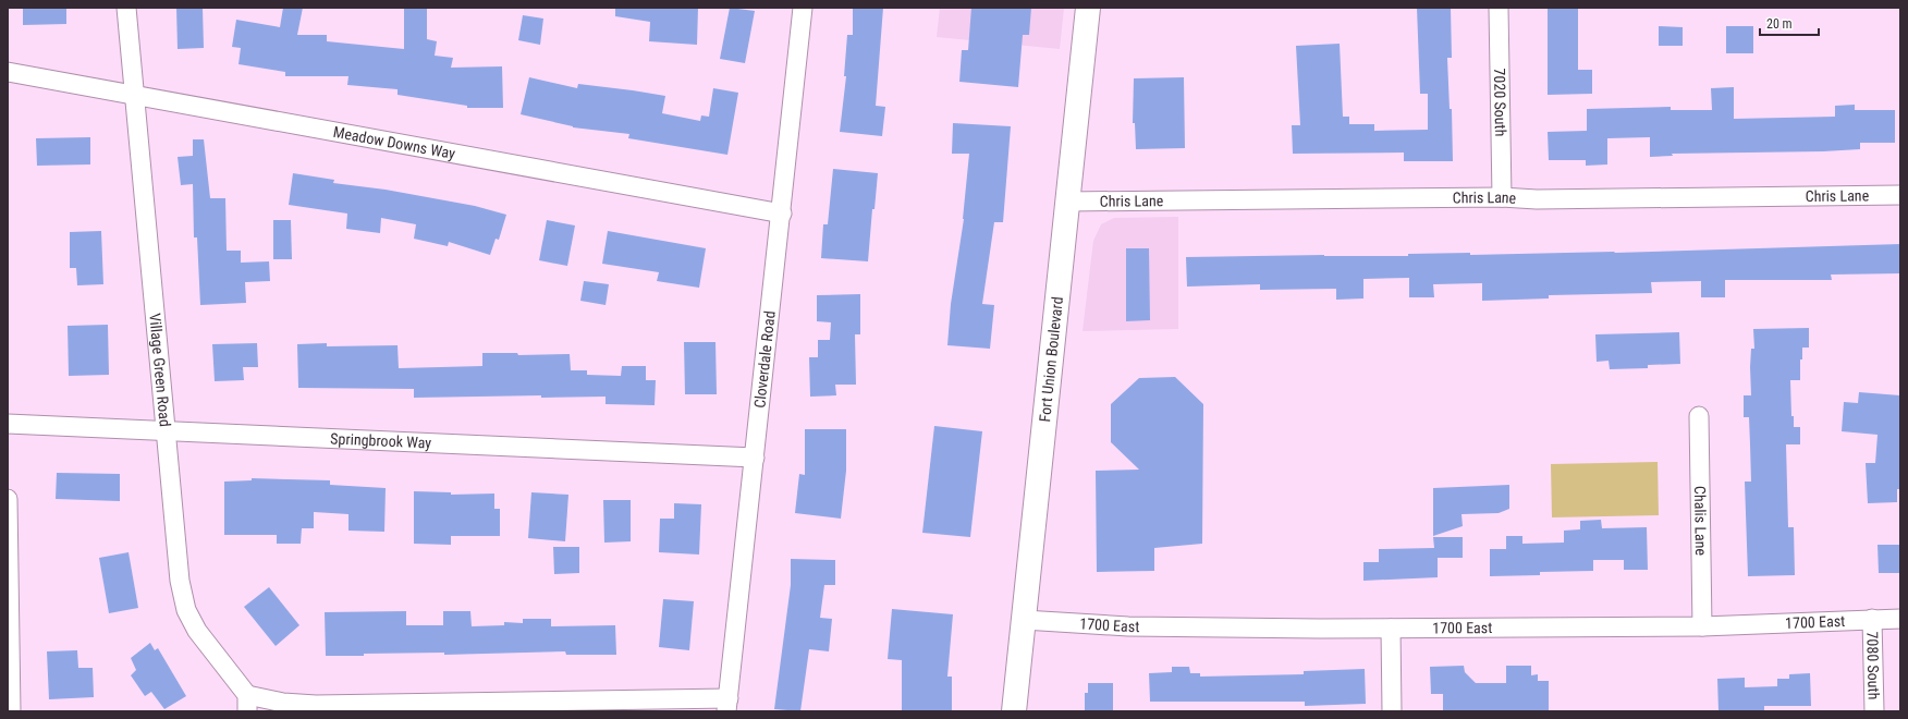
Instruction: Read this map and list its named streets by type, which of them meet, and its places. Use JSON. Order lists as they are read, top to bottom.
{
  "streets": {
    "main road": ["Fort Union Boulevard"],
    "street": [
      "7020 South",
      "Meadow Downs Way",
      "Chris Lane",
      "Cloverdale Road",
      "Village Green Road",
      "Springbrook Way",
      "Chalis Lane",
      "1700 East",
      "7080 South"
    ]
  },
  "crossings": [
    ["7020 South", "Chris Lane"],
    ["Meadow Downs Way", "Cloverdale Road"],
    ["Meadow Downs Way", "Village Green Road"],
    ["Chris Lane", "Fort Union Boulevard"],
    ["Cloverdale Road", "Springbrook Way"],
    ["Fort Union Boulevard", "1700 East"],
    ["Village Green Road", "Springbrook Way"],
    ["Chalis Lane", "1700 East"],
    ["1700 East", "7080 South"]
  ],
  "scale_bar": "20 m"
}
